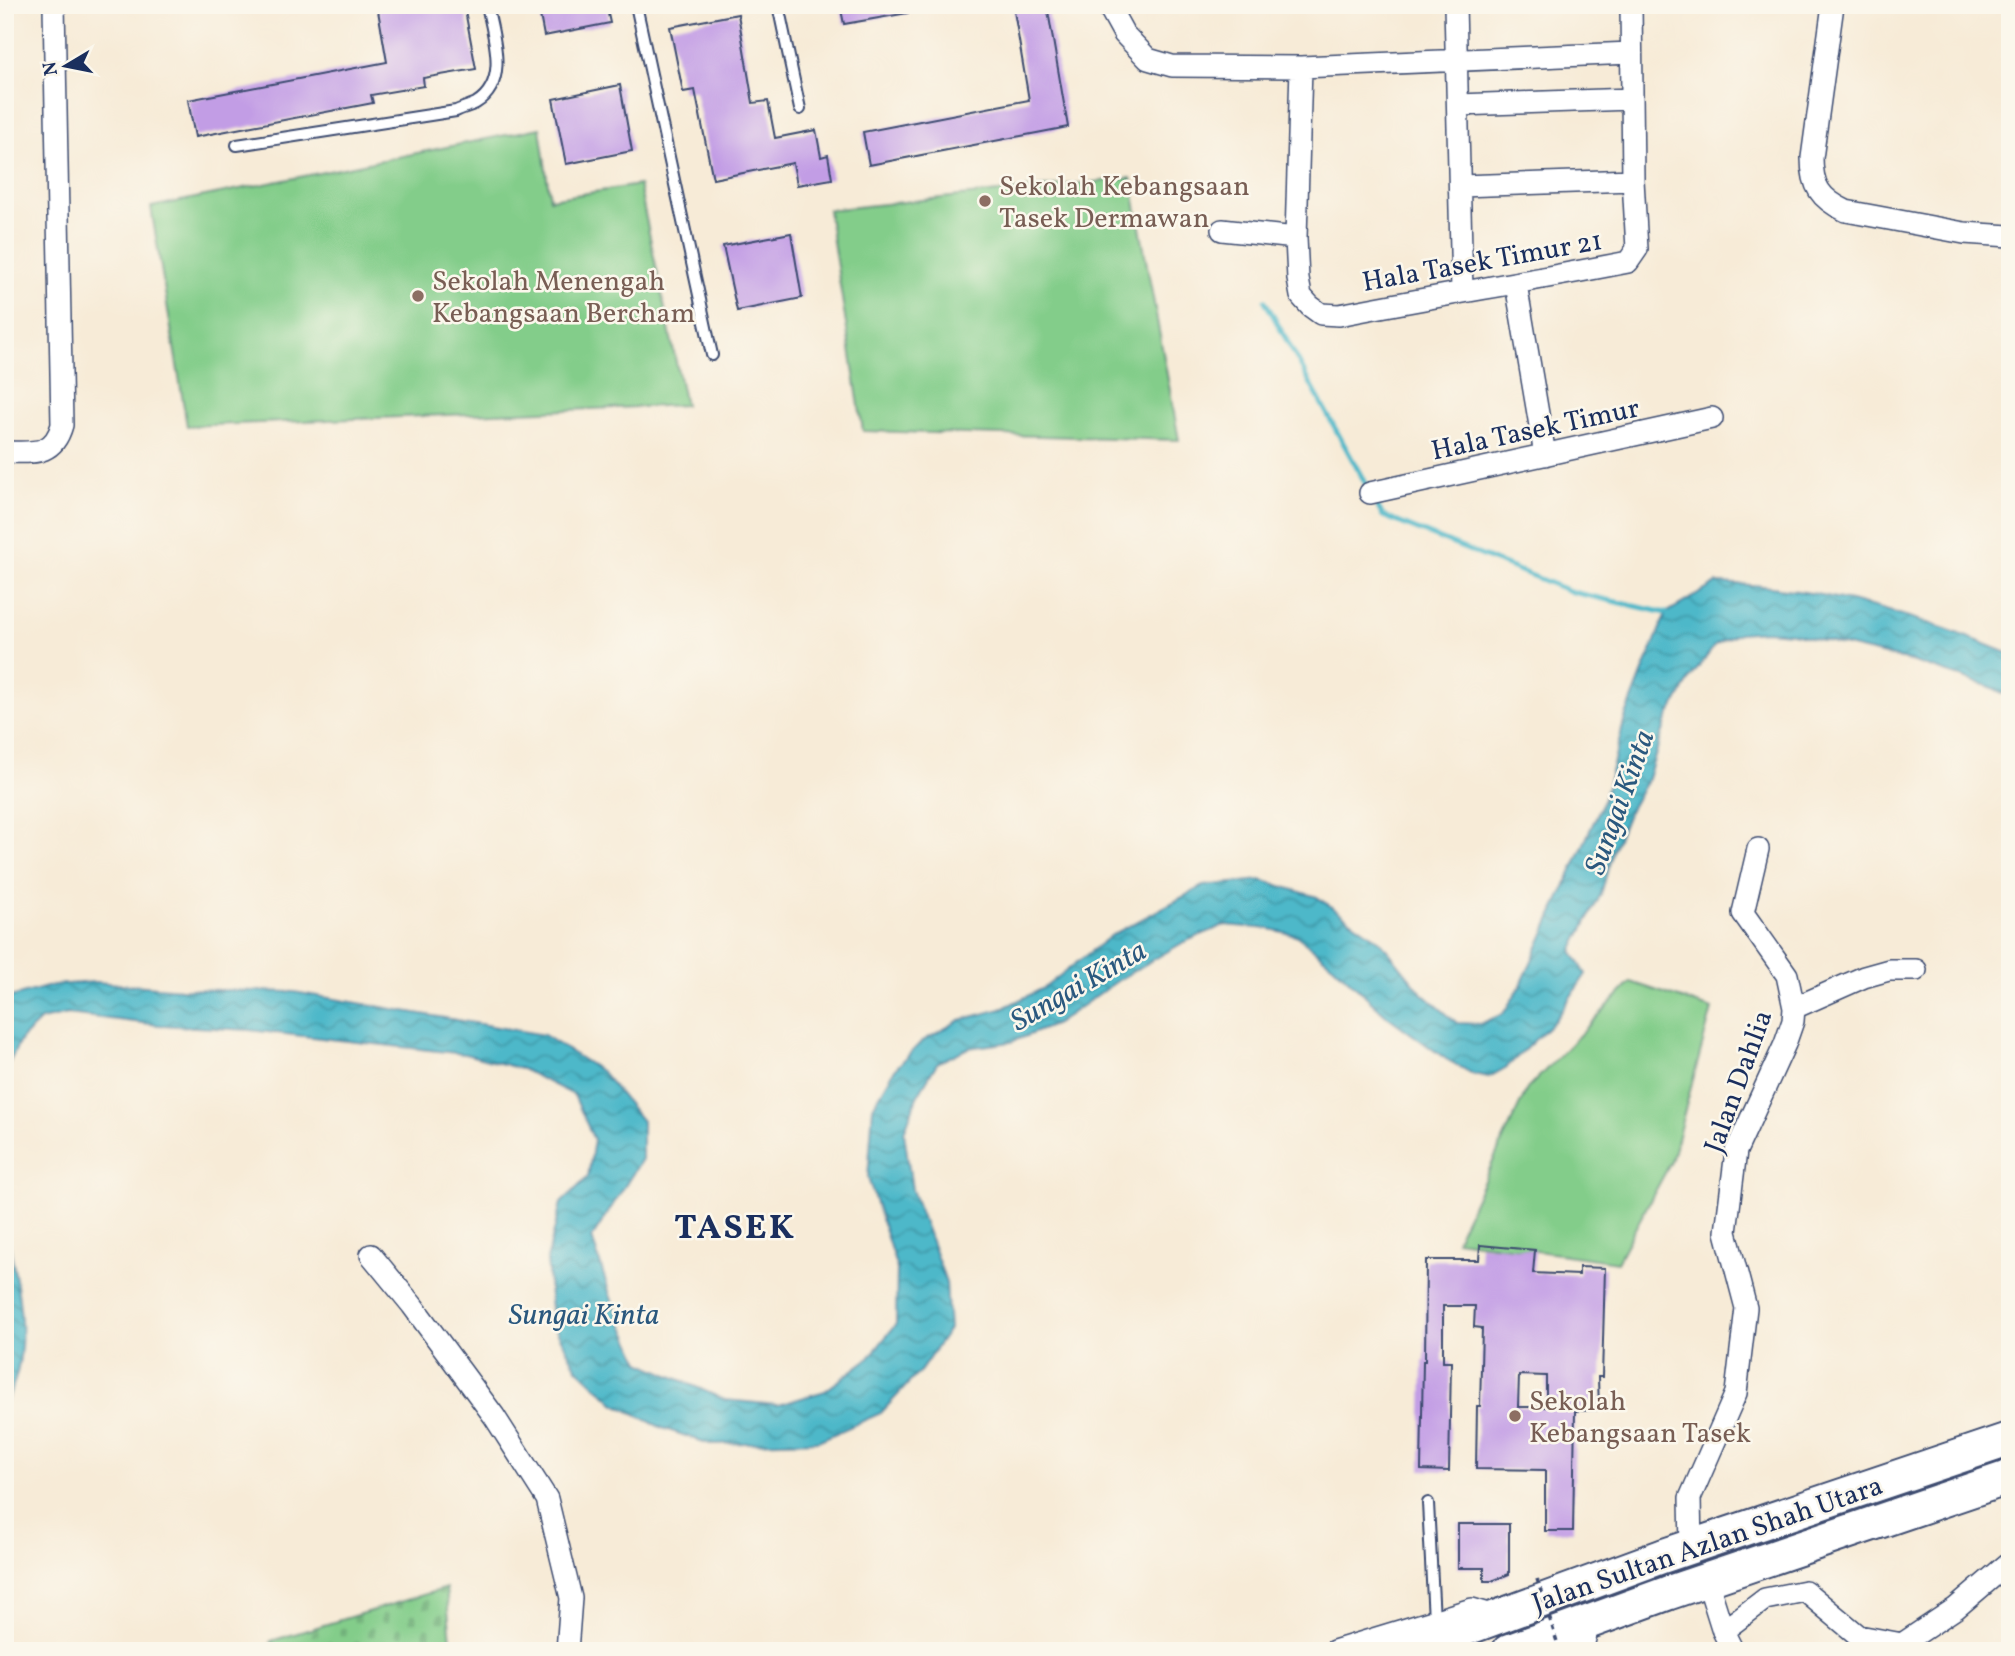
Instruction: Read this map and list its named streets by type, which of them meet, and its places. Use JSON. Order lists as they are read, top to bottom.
{
  "streets": {
    "main road": ["Jalan Sultan Azlan Shah Utara"],
    "street": ["Hala Tasek Timur 21", "Hala Tasek Timur", "Jalan Dahlia"]
  },
  "crossings": [
    ["Jalan Dahlia", "Jalan Sultan Azlan Shah Utara"]
  ],
  "districts": ["TASEK"],
  "water": ["Sungai Kinta"],
  "places": ["Sekolah Kebangsaan Tasek Dermawan", "Sekolah Menengah Kebangsaan Bercham", "Sekolah Kebangsaan Tasek"],
  "north": "left"
}
